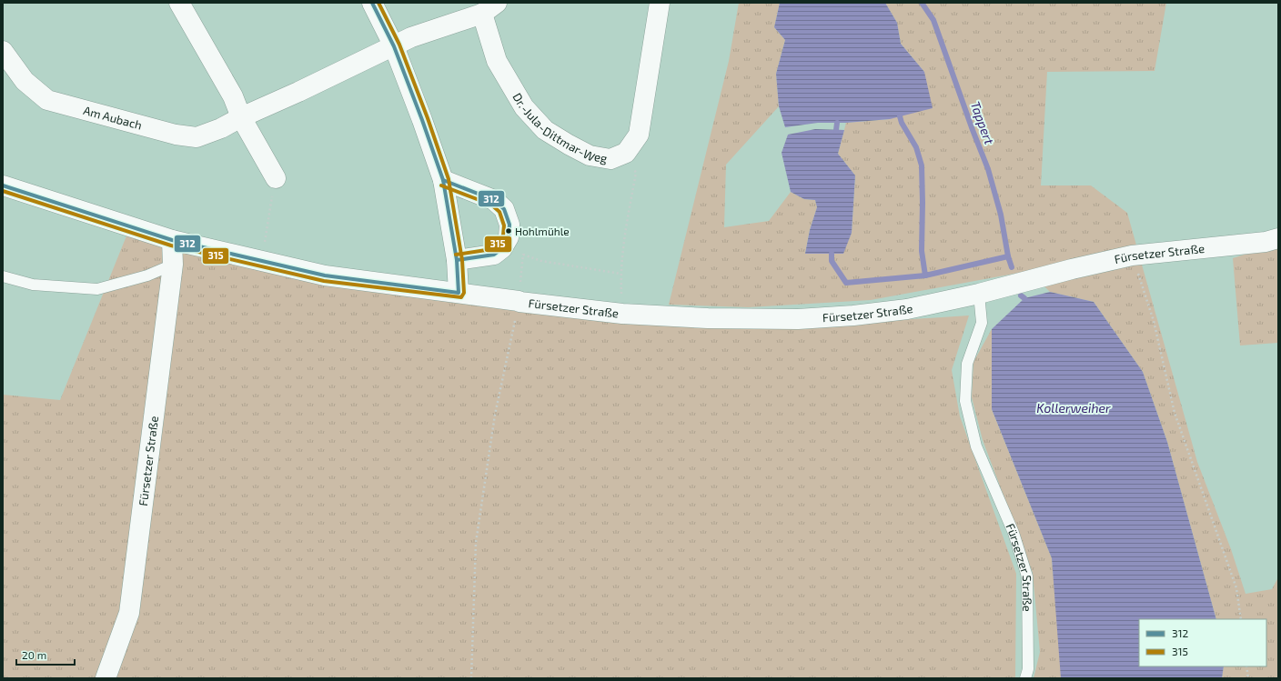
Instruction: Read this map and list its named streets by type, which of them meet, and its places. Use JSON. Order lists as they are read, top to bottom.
{
  "streets": {
    "street": ["Am Aubach", "Dr.-Jula-Dittmar-Weg", "Fürsetzer Straße"]
  },
  "crossings": [
    ["Am Aubach", "Dr.-Jula-Dittmar-Weg"]
  ],
  "water": ["Tappert", "Kollerweiher"],
  "places": ["Hohlmühle"],
  "lines": ["transit line 312", "transit line 315"],
  "legend": ["312", "315"],
  "scale_bar": "20 m"
}
